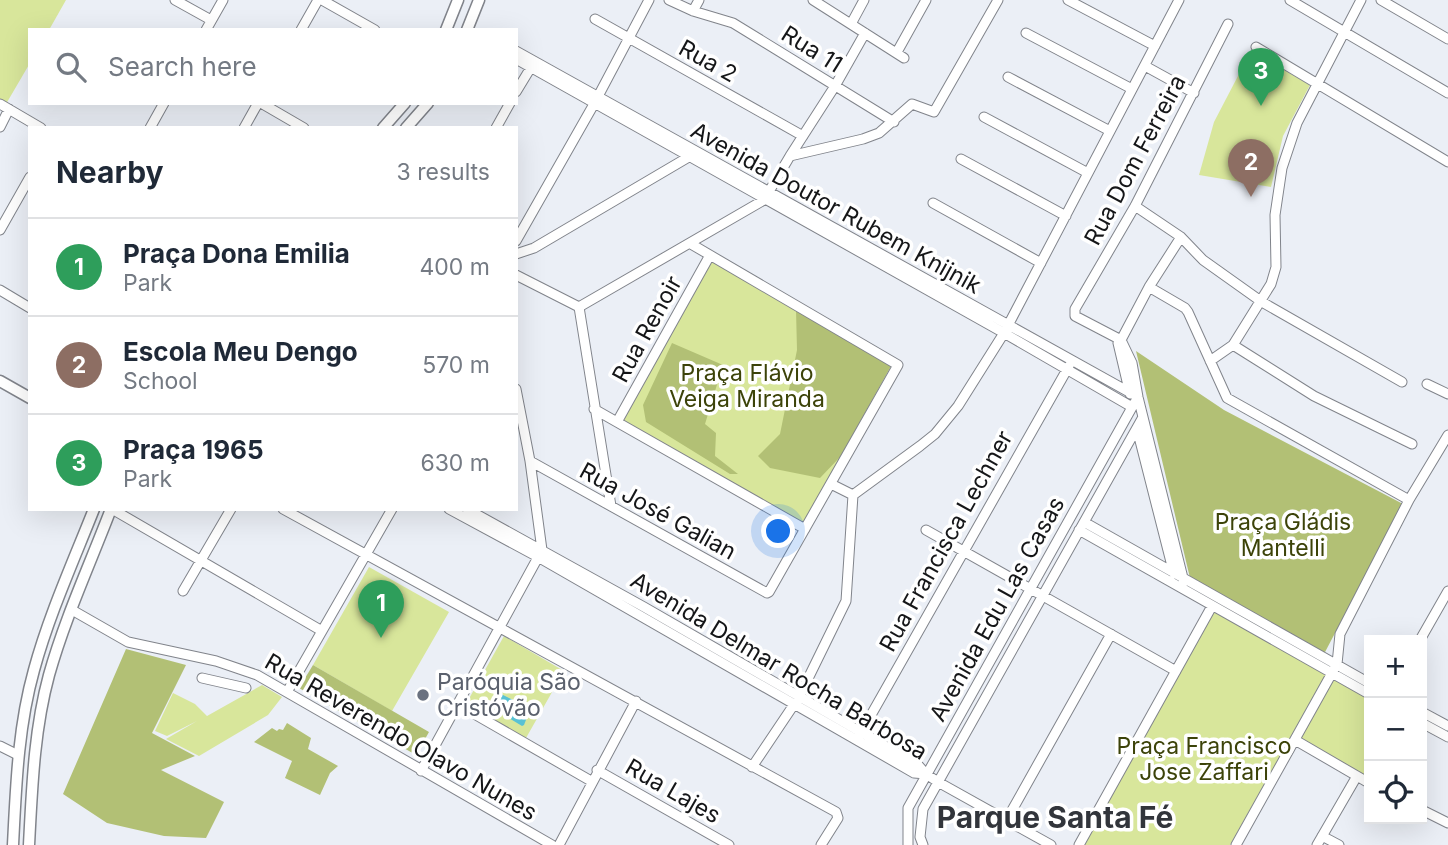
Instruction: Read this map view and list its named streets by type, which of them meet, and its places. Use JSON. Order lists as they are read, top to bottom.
{
  "streets": {
    "street": [
      "Rua 11",
      "Rua 2",
      "Rua Dom Ferreira",
      "Avenida Doutor Rubem Knijnik",
      "Rua Renoir",
      "Rua José Galian",
      "Rua Francisca Lechner",
      "Avenida Edu Las Casas",
      "Avenida Delmar Rocha Barbosa",
      "Rua Reverendo Olavo Nunes",
      "Rua Lajes"
    ]
  },
  "crossings": [
    ["Avenida Doutor Rubem Knijnik", "Rua Francisca Lechner"],
    ["Avenida Doutor Rubem Knijnik", "Avenida Edu Las Casas"],
    ["Rua Francisca Lechner", "Avenida Delmar Rocha Barbosa"],
    ["Avenida Edu Las Casas", "Avenida Delmar Rocha Barbosa"]
  ],
  "districts": ["Parque Santa Fé"],
  "parks": ["Praça Flávio Veiga Miranda", "Praça Gládis Mantelli", "Praça Francisco Jose Zaffari"],
  "places": ["Paróquia São Cristóvão"],
  "page": {
    "search": "Search here",
    "pins": ["3", "2", "1"],
    "heading": ["Nearby", "3 results"],
    "list": [
      {
        "mark": "1",
        "name": "Praça Dona Emilia",
        "note": "Park",
        "value": "400 m"
      },
      {
        "mark": "2",
        "name": "Escola Meu Dengo",
        "note": "School",
        "value": "570 m"
      },
      {
        "mark": "3",
        "name": "Praça 1965",
        "note": "Park",
        "value": "630 m"
      }
    ],
    "map_buttons": ["+", "−"]
  }
}
